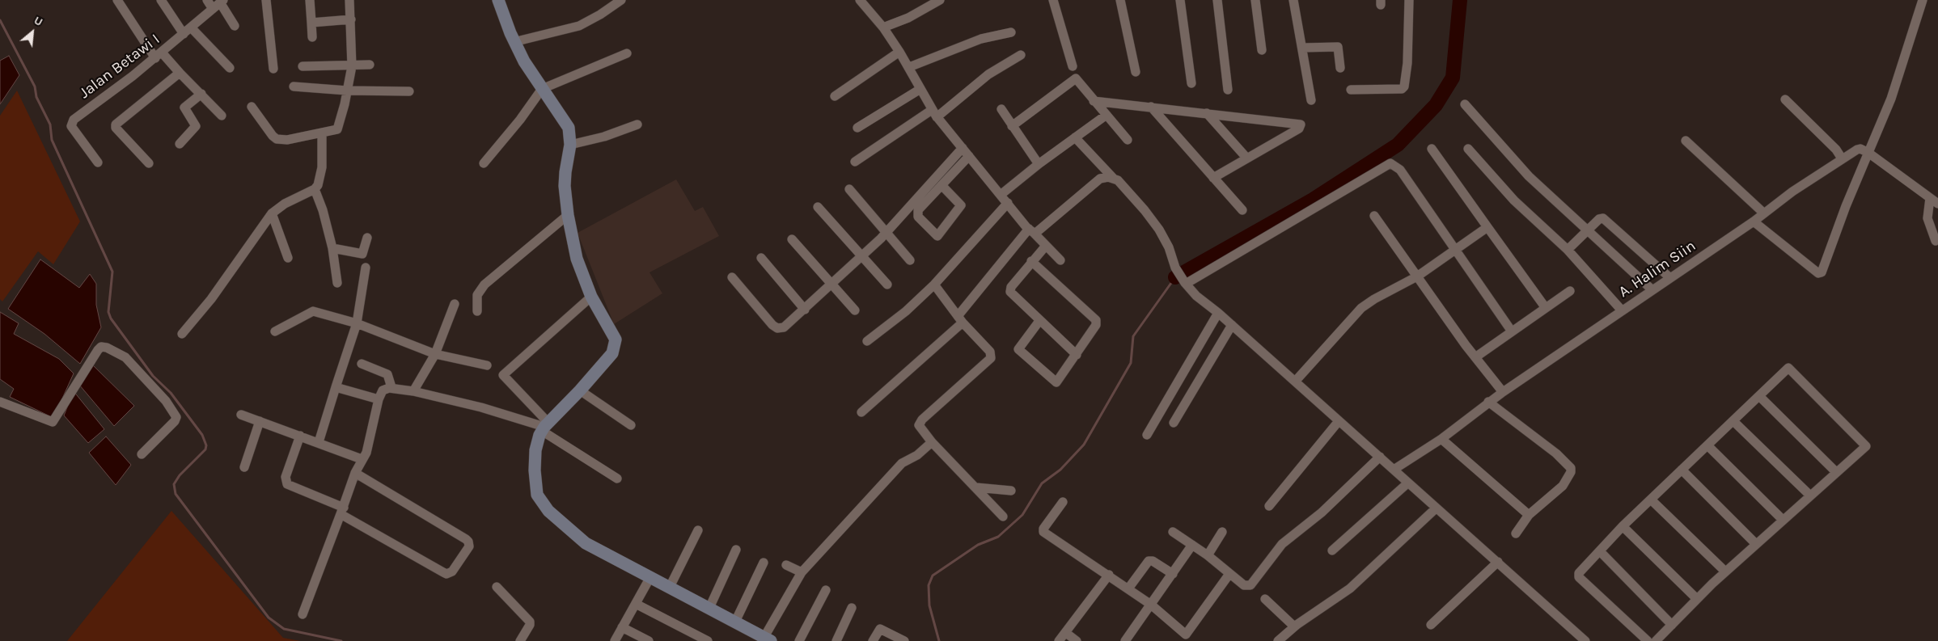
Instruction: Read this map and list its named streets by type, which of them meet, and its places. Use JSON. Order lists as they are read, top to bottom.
{
  "streets": {
    "street": ["Jalan Betawi I", "A. Halim Siin"]
  },
  "north": "top right"
}
